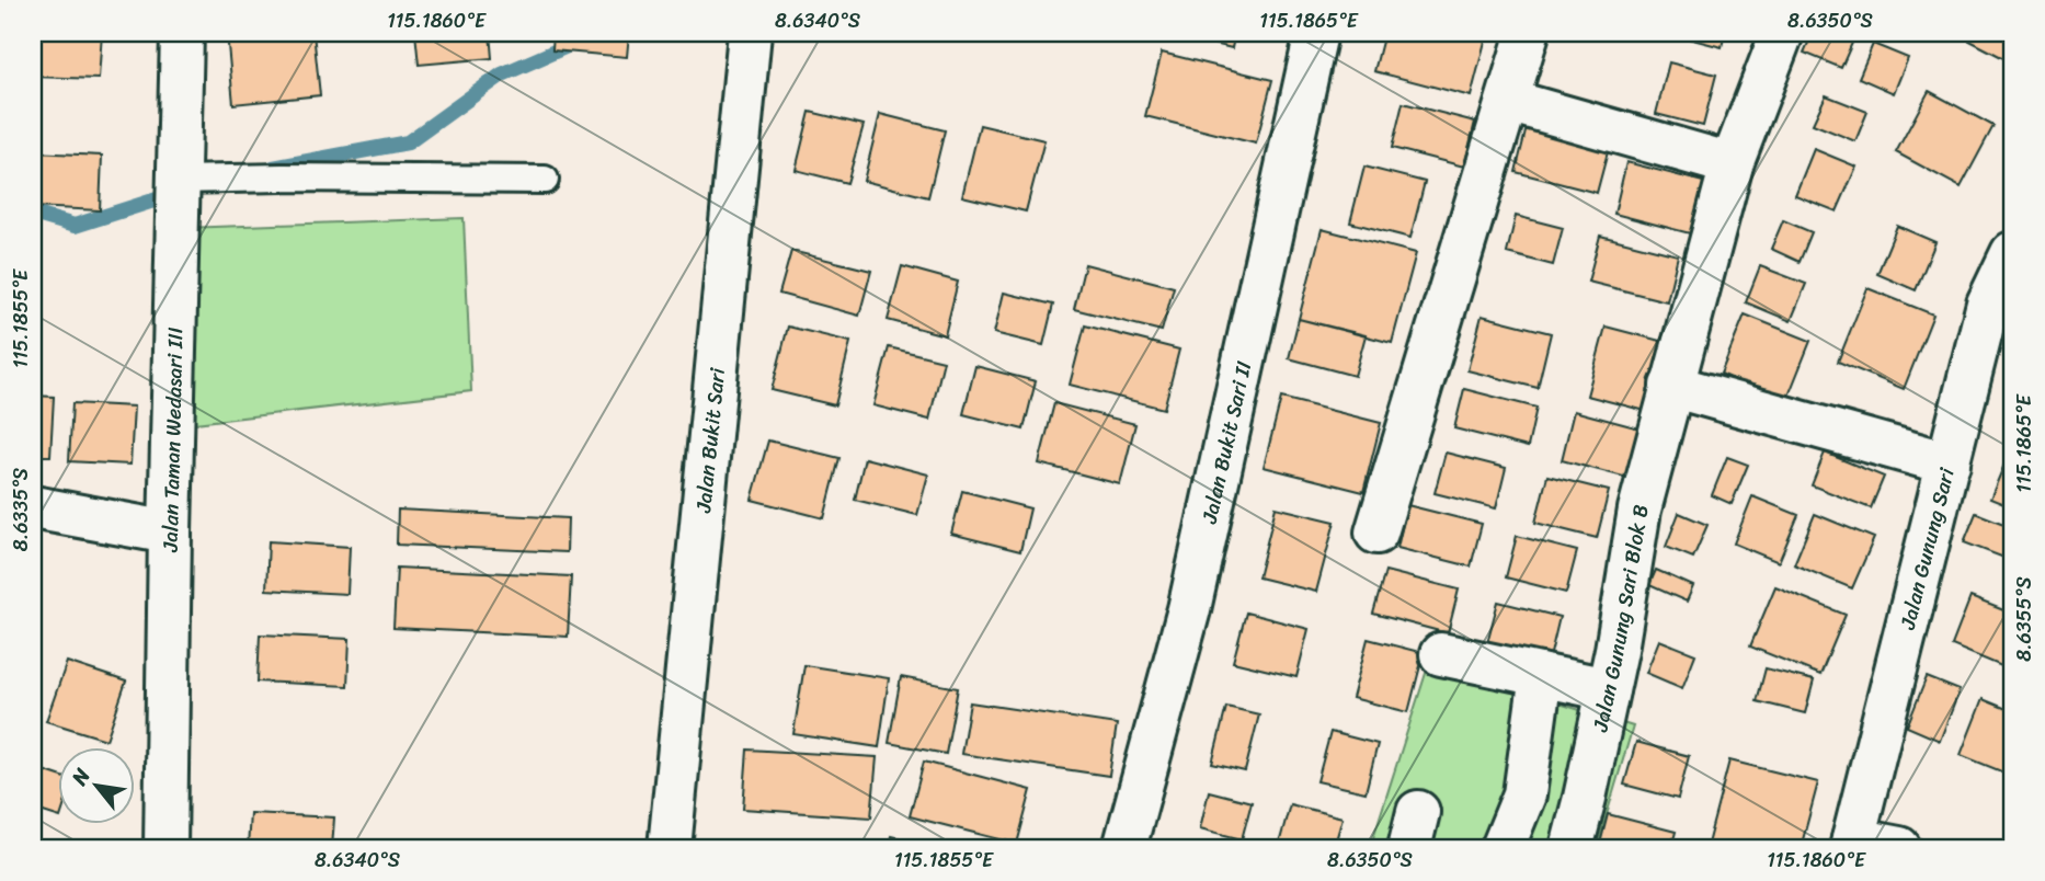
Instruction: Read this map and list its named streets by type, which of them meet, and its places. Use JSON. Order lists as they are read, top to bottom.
{
  "streets": {
    "street": [
      "Jalan Taman Wedasari III",
      "Jalan Bukit Sari",
      "Jalan Bukit Sari II",
      "Jalan Gunung Sari",
      "Jalan Gunung Sari Blok B"
    ]
  },
  "north": "top left",
  "coordinates": [
    "115.1860°E",
    "8.6340°S",
    "115.1865°E",
    "8.6350°S",
    "115.1855°E",
    "8.6335°S",
    "8.6355°S"
  ]
}
